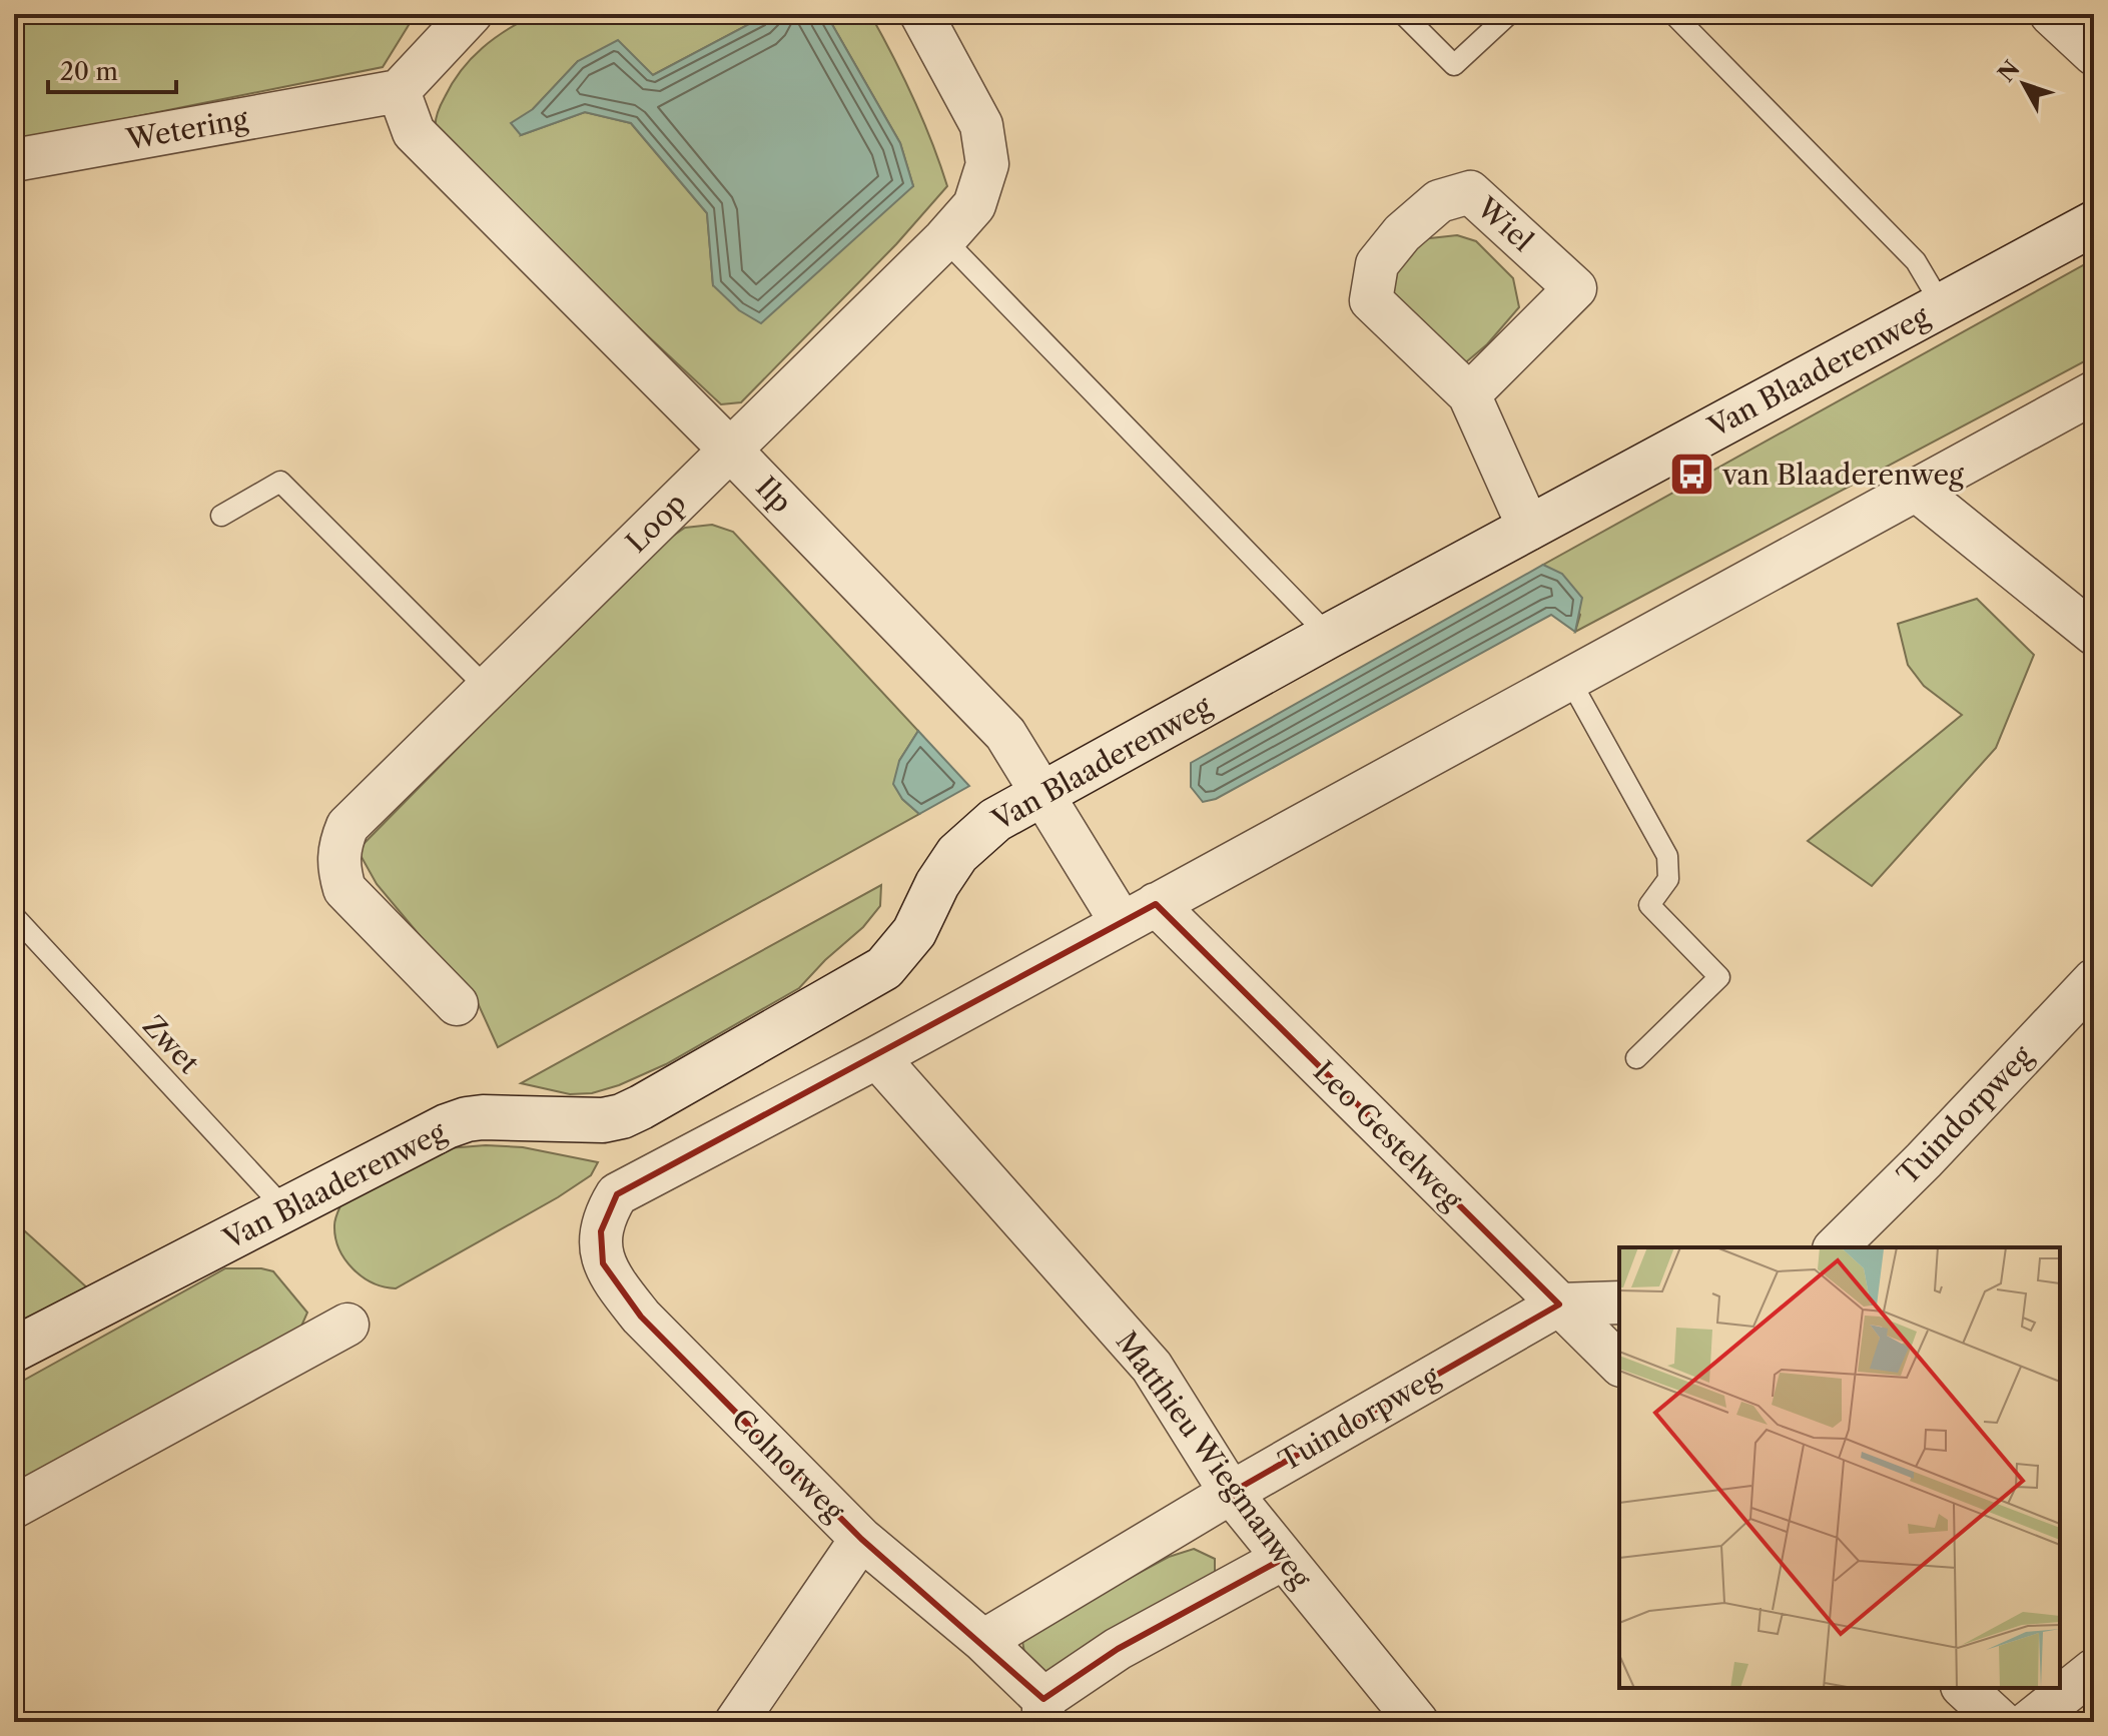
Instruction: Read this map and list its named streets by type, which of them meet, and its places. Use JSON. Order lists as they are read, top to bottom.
{
  "streets": {
    "street": [
      "Wetering",
      "Wiel",
      "Van Blaaderenweg",
      "Ilp",
      "Loop",
      "Tuindorpweg",
      "Leo Gestelweg",
      "Matthieu Wiegmanweg",
      "Colnotweg"
    ],
    "lane": ["Zwet"]
  },
  "crossings": [
    ["Wetering", "Ilp"],
    ["Wiel", "Van Blaaderenweg"],
    ["Van Blaaderenweg", "Ilp"],
    ["Van Blaaderenweg", "Zwet"],
    ["Ilp", "Loop"],
    ["Ilp", "Leo Gestelweg"],
    ["Tuindorpweg", "Leo Gestelweg"],
    ["Tuindorpweg", "Matthieu Wiegmanweg"],
    ["Tuindorpweg", "Colnotweg"],
    ["Matthieu Wiegmanweg", "Colnotweg"]
  ],
  "places": {
    "bus stop": ["van Blaaderenweg"]
  },
  "scale_bar": "20 m",
  "north": "top left"
}
